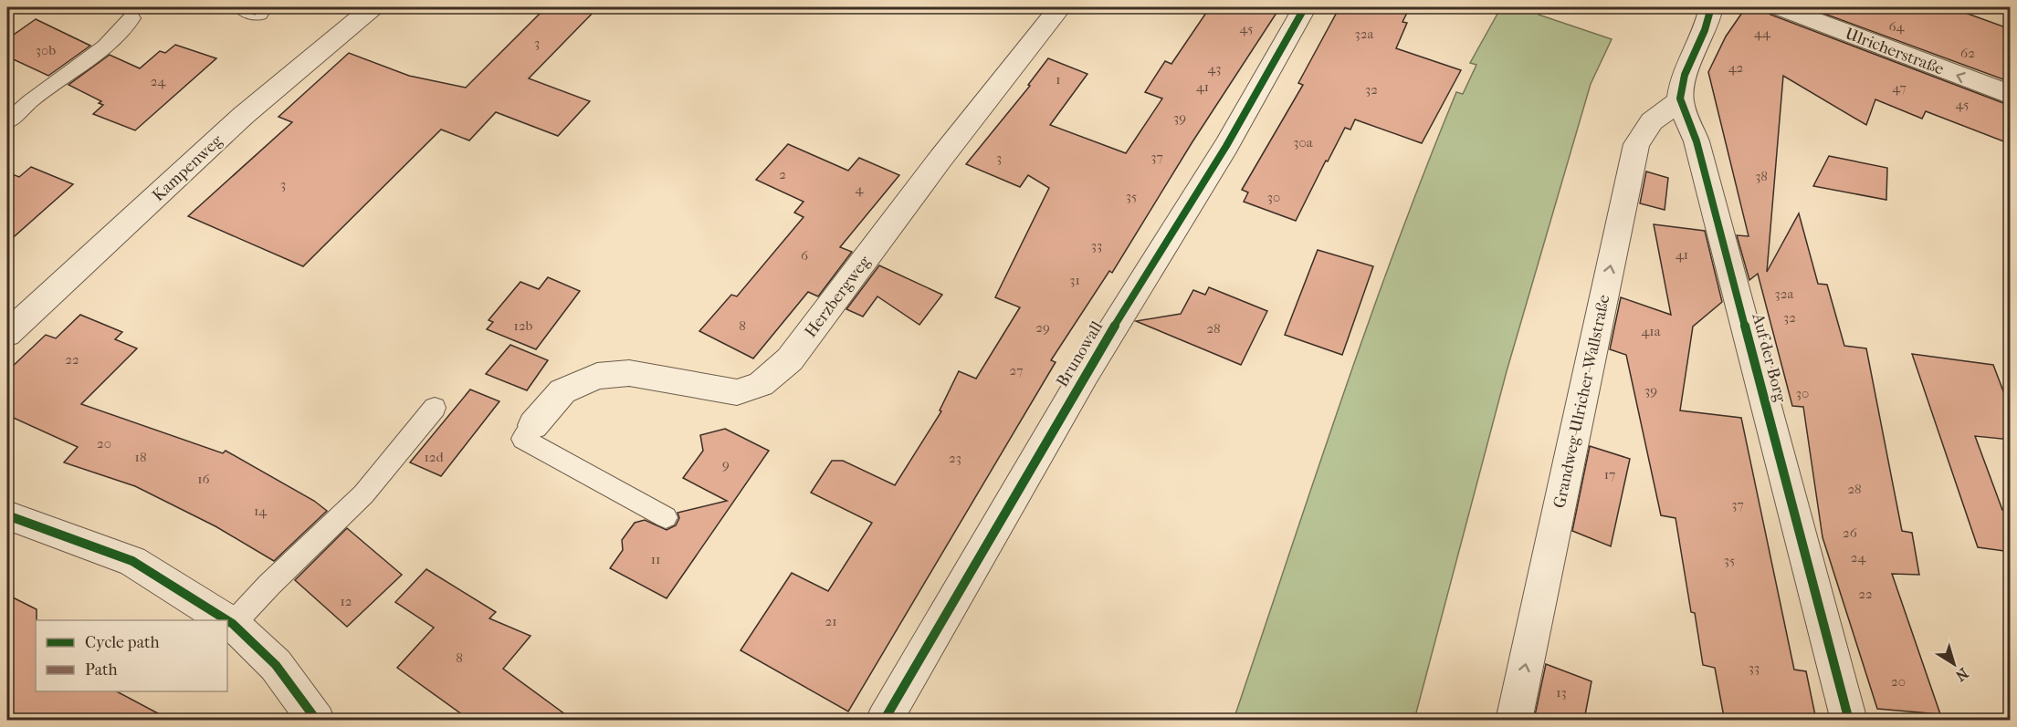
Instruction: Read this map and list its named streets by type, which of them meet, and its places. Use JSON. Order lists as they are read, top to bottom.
{
  "streets": {
    "street": [
      "Ulricherstraße",
      "Kampenweg",
      "Herzbergweg",
      "Brunowall",
      "Auf der Borg",
      "Grandweg-Ulricher-Wallstraße"
    ]
  },
  "crossings": [
    ["Auf der Borg", "Grandweg-Ulricher-Wallstraße"]
  ],
  "one_way": ["Ulricherstraße", "Grandweg-Ulricher-Wallstraße"],
  "house_numbers": [
    "64",
    "45",
    "44",
    "32a",
    "3",
    "30b",
    "62",
    "42",
    "43",
    "1",
    "24",
    "41",
    "47",
    "32",
    "45",
    "39",
    "30a",
    "37",
    "3",
    "2",
    "38",
    "3",
    "4",
    "35",
    "30",
    "33",
    "41",
    "6",
    "31",
    "32a",
    "32",
    "12b",
    "8",
    "29",
    "28",
    "41a",
    "22",
    "27",
    "39",
    "30",
    "20",
    "18",
    "12d",
    "23",
    "9",
    "17",
    "16",
    "28",
    "37",
    "14",
    "26",
    "24",
    "11",
    "35",
    "22",
    "12",
    "21",
    "8",
    "33",
    "20",
    "13"
  ],
  "legend": ["Cycle path", "Path"],
  "north": "bottom right"
}
